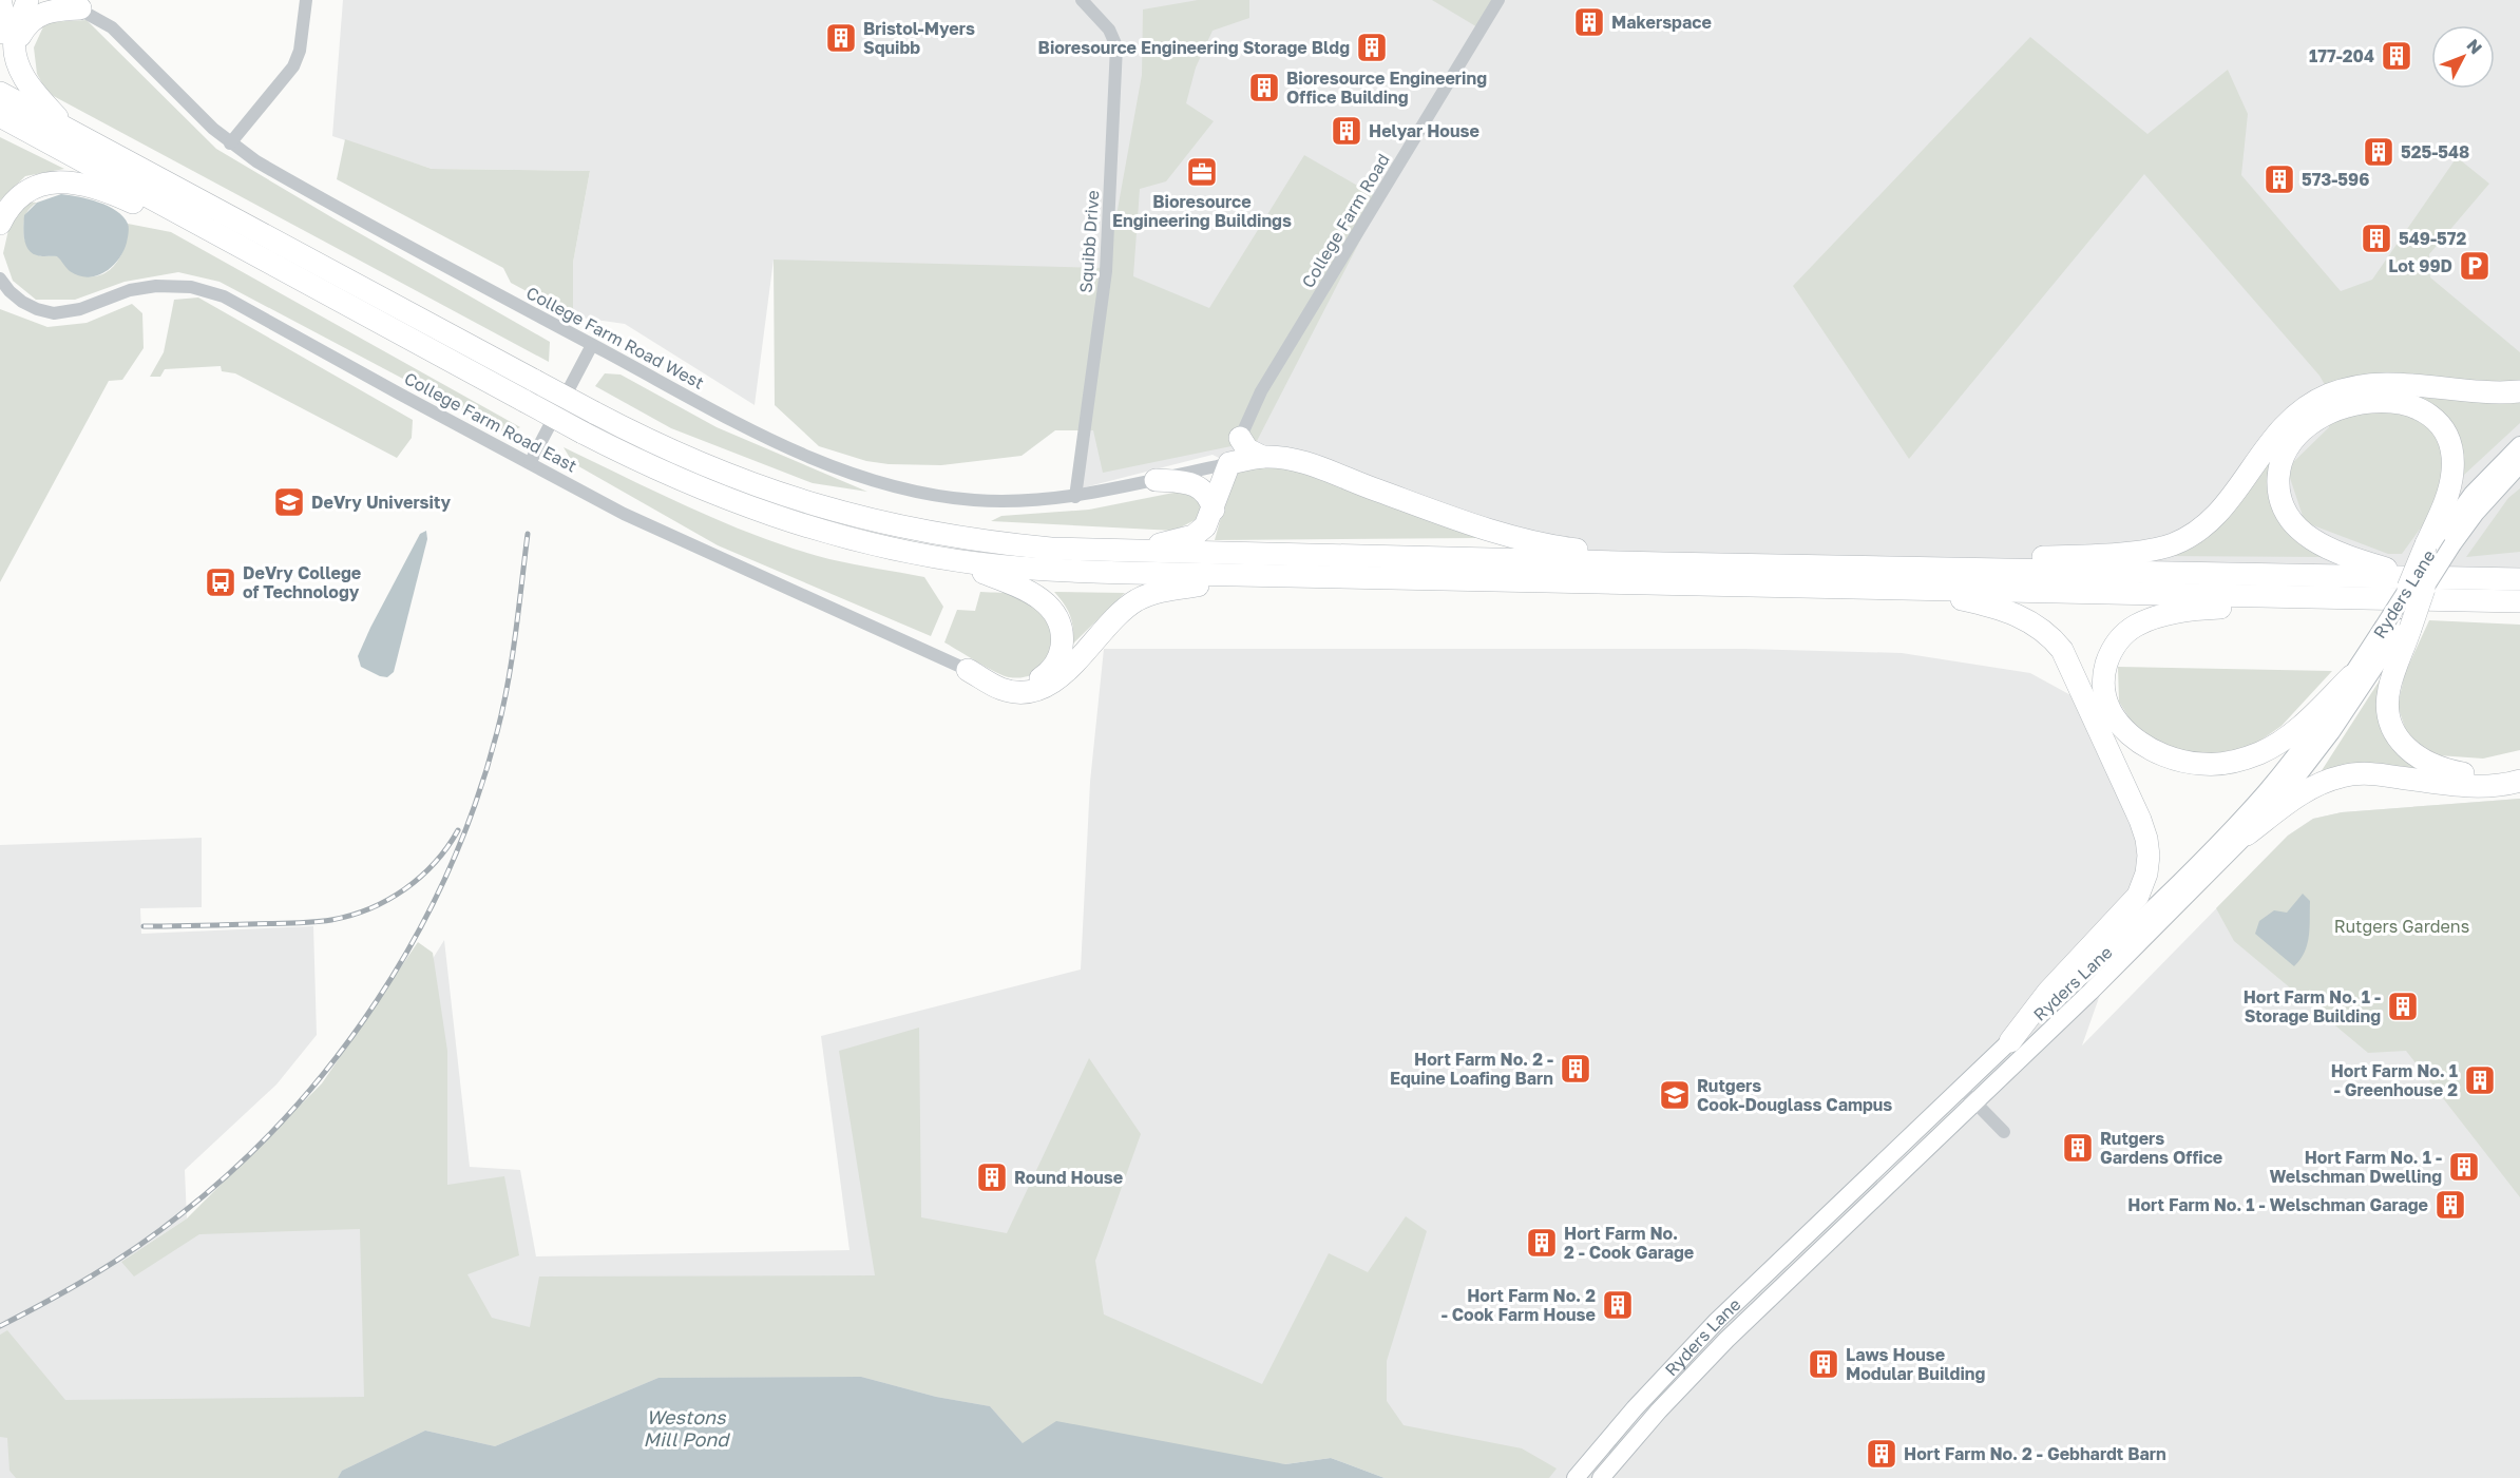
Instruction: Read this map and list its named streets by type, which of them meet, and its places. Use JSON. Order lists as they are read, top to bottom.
{
  "streets": {
    "main road": ["Ryders Lane"],
    "street": [
      "College Farm Road",
      "Squibb Drive",
      "College Farm Road West",
      "College Farm Road East"
    ]
  },
  "crossings": [
    ["College Farm Road", "College Farm Road West"],
    ["Squibb Drive", "College Farm Road West"]
  ],
  "water": ["Westons Mill Pond"],
  "parks": ["Rutgers Gardens"],
  "places": {
    "building": [
      "Makerspace",
      "Bristol-Myers Squibb",
      "Bioresource Engineering Storage Bldg",
      "177-204",
      "Bioresource Engineering Office Building",
      "Helyar House",
      "525-548",
      "573-596",
      "549-572",
      "Hort Farm No. 1 - Storage Building",
      "Hort Farm No. 2 - Equine Loafing Barn",
      "Hort Farm No. 1 - Greenhouse 2",
      "Rutgers Gardens Office",
      "Hort Farm No. 1 - Welschman Dwelling",
      "Round House",
      "Hort Farm No. 1 - Welschman Garage",
      "Hort Farm No. 2 - Cook Garage",
      "Hort Farm No. 2 - Cook Farm House",
      "Laws House Modular Building",
      "Hort Farm No. 2 - Gebhardt Barn"
    ],
    "office": ["Bioresource Engineering Buildings"],
    "parking": ["Lot 99D"],
    "school or university": ["DeVry University", "Rutgers Cook-Douglass Campus"],
    "bus stop": ["DeVry College of Technology"]
  },
  "north": "top right"
}
